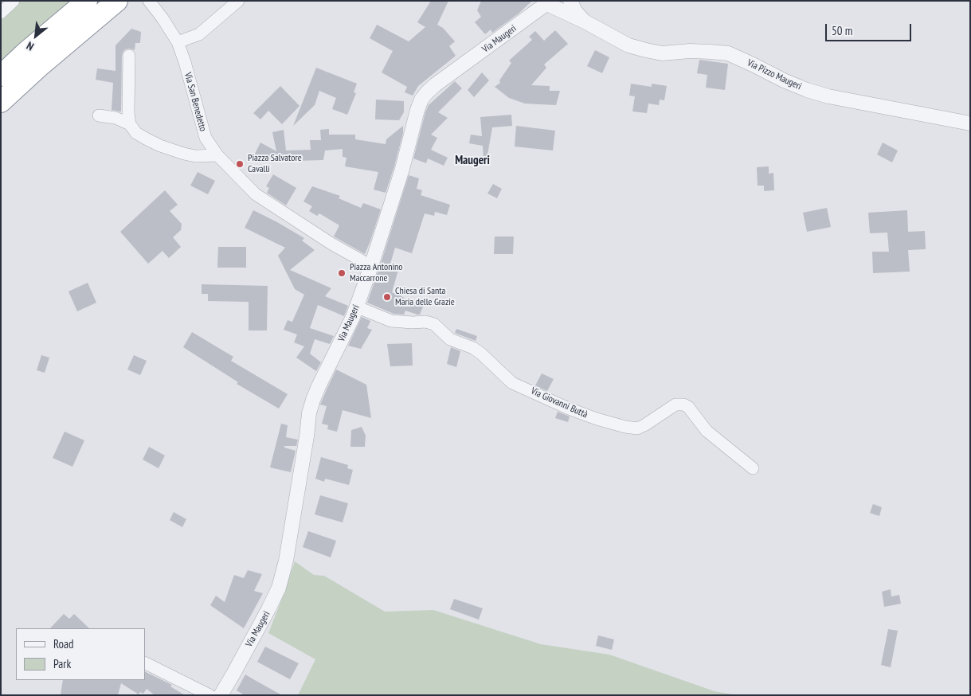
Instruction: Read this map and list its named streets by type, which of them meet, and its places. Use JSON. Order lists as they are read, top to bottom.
{
  "streets": {
    "street": [
      "Via Maugeri",
      "Via Pizzo Maugeri",
      "Via San Benedetto",
      "Via Giovanni Buttà"
    ]
  },
  "crossings": [
    ["Via Maugeri", "Via Pizzo Maugeri"],
    ["Via Maugeri", "Via San Benedetto"],
    ["Via Maugeri", "Via Giovanni Buttà"]
  ],
  "districts": ["Maugeri"],
  "places": ["Piazza Salvatore Cavalli", "Piazza Antonino Maccarrone", "Chiesa di Santa Maria delle Grazie"],
  "legend": ["Road", "Park"],
  "scale_bar": "50 m",
  "north": "bottom left"
}
